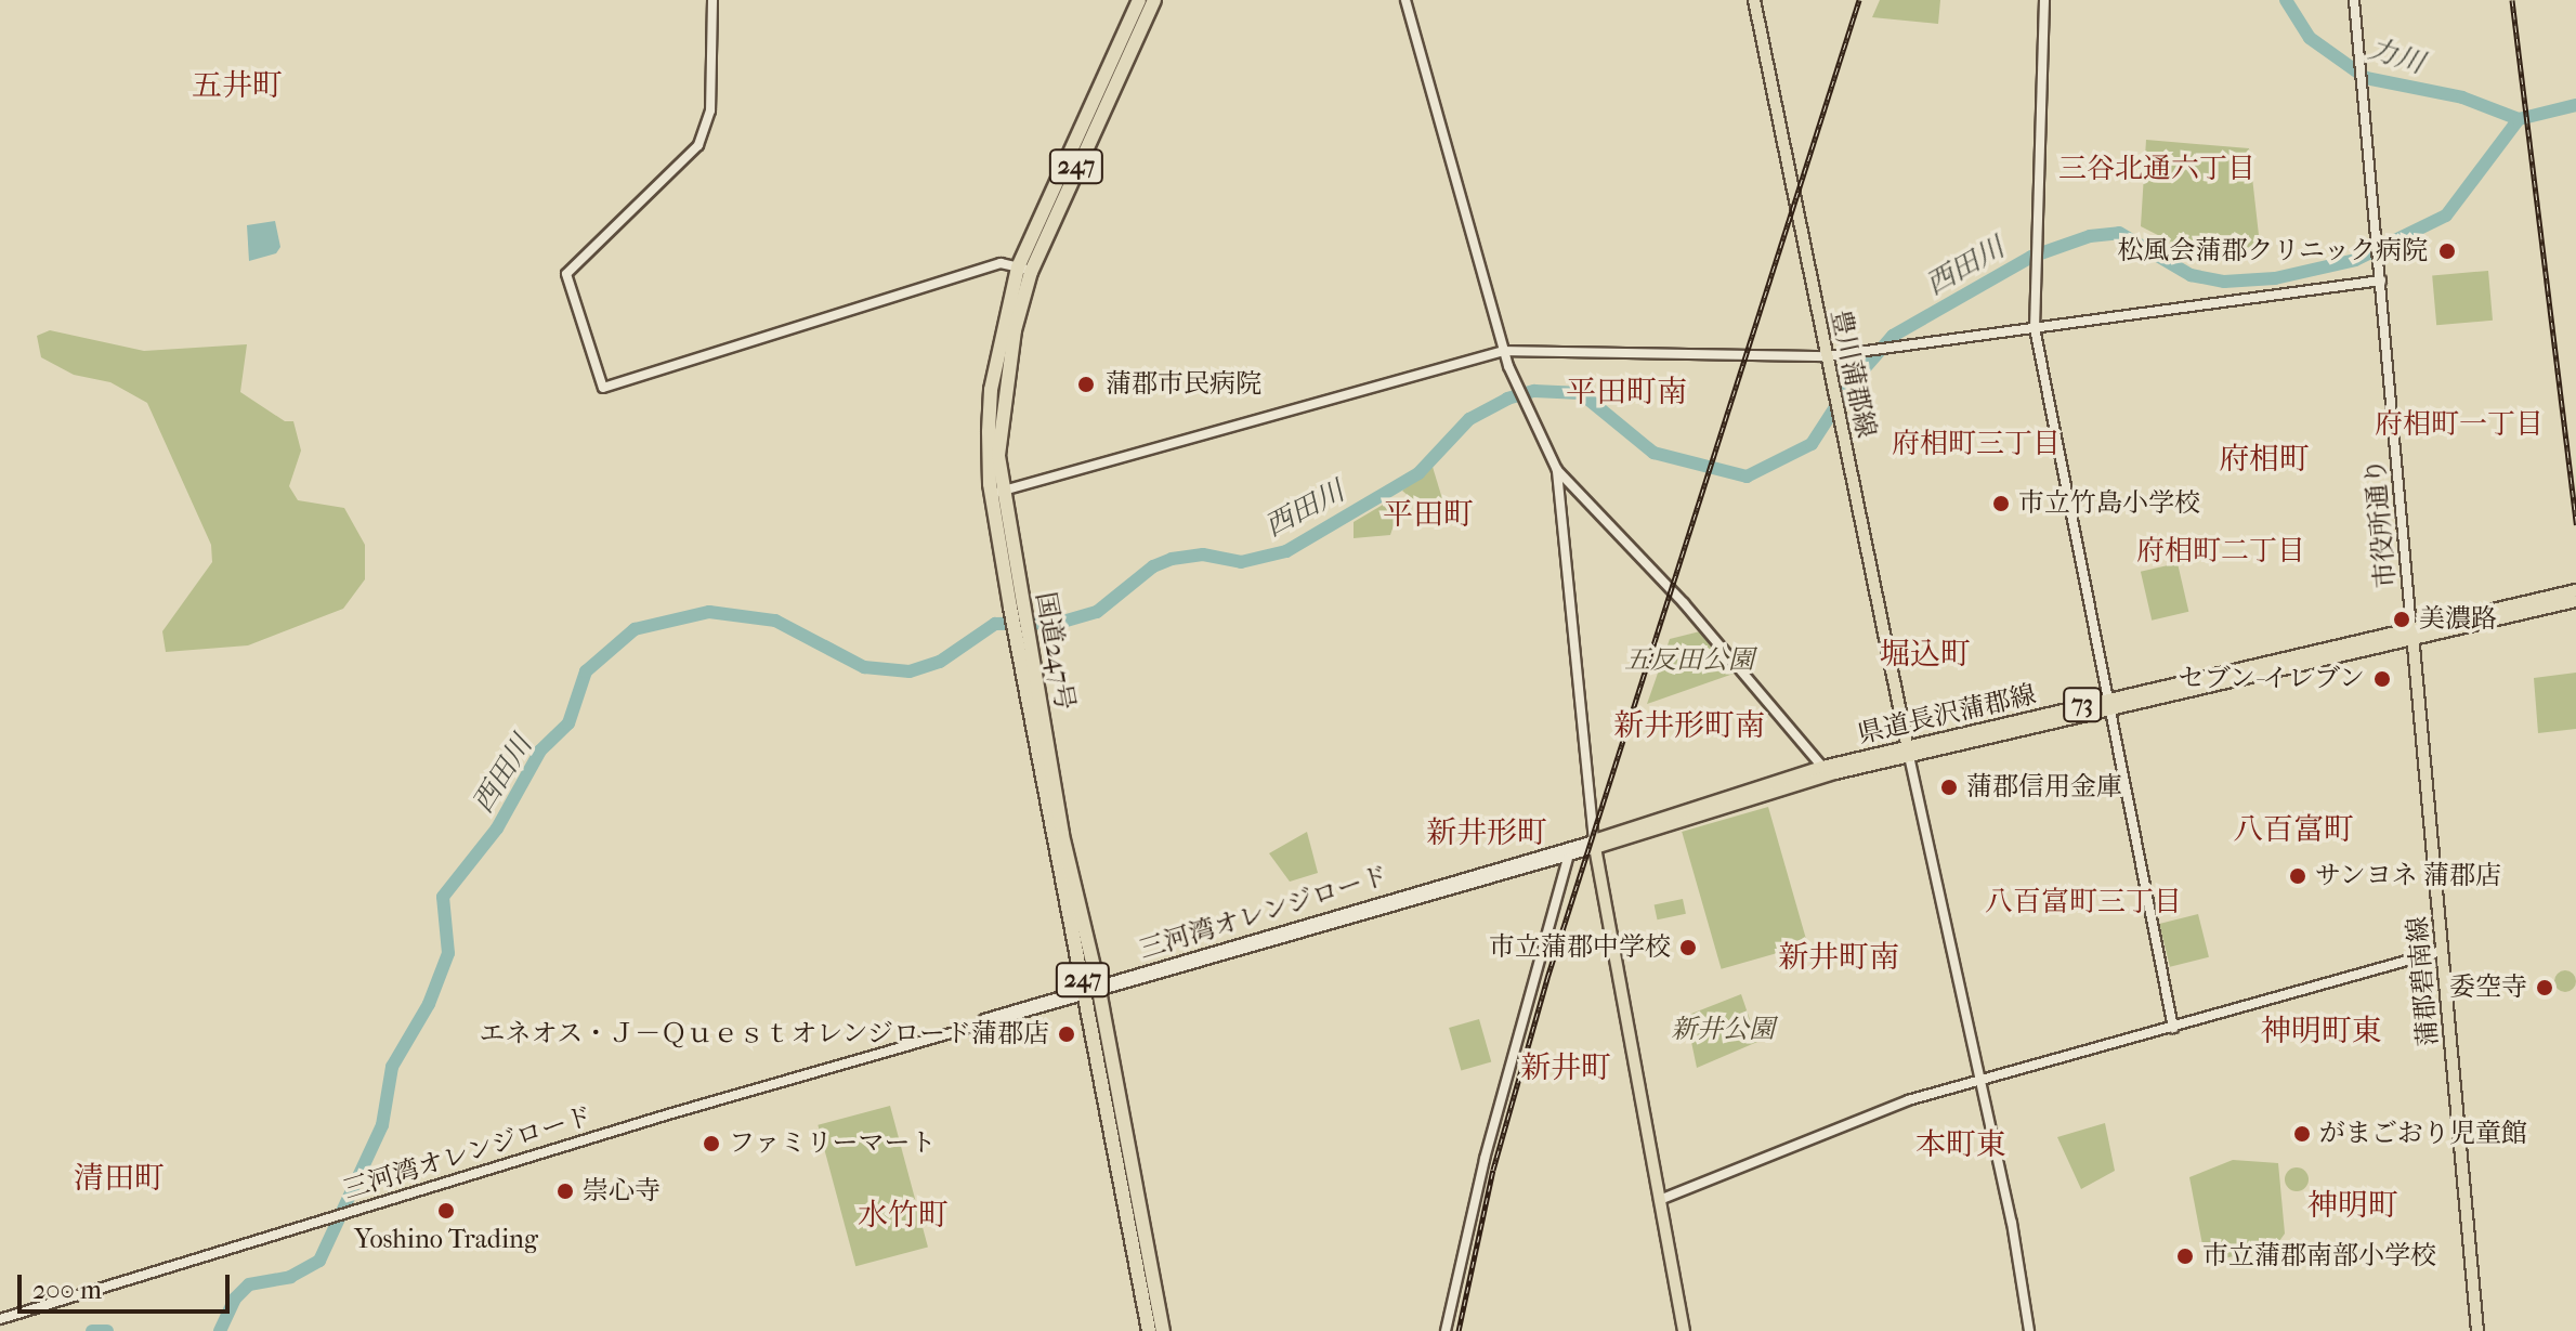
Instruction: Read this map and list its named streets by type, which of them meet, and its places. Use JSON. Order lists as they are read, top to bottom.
{
  "streets": {
    "highway": ["247", "国道247号"],
    "main road": [
      "豊川蒲郡線",
      "73",
      "県道長沢蒲郡線",
      "蒲郡碧南線"
    ],
    "street": ["市役所通り", "三河湾オレンジロード"]
  },
  "crossings": [
    ["豊川蒲郡線", "県道長沢蒲郡線"],
    ["市役所通り", "県道長沢蒲郡線"],
    ["市役所通り", "蒲郡碧南線"],
    ["国道247号", "三河湾オレンジロード"],
    ["県道長沢蒲郡線", "三河湾オレンジロード"],
    ["県道長沢蒲郡線", "蒲郡碧南線"]
  ],
  "districts": [
    "五井町",
    "三谷北通六丁目",
    "平田町南",
    "府相町一丁目",
    "府相町三丁目",
    "府相町",
    "平田町",
    "府相町二丁目",
    "堀込町",
    "新井形町南",
    "八百富町",
    "新井形町",
    "八百富町三丁目",
    "新井町南",
    "神明町東",
    "新井町",
    "本町東",
    "清田町",
    "神明町",
    "水竹町"
  ],
  "water": ["力川", "西田川"],
  "parks": ["五反田公園", "新井公園"],
  "places": [
    "松風会蒲郡クリニック病院",
    "蒲郡市民病院",
    "市立竹島小学校",
    "美濃路",
    "セブン-イレブン",
    "蒲郡信用金庫",
    "サンヨネ 蒲郡店",
    "市立蒲郡中学校",
    "委空寺",
    "エネオス・Ｊ－Ｑｕｅｓｔオレンジロード蒲郡店",
    "がまごおり児童館",
    "ファミリーマート",
    "崇心寺",
    "Yoshino Trading",
    "市立蒲郡南部小学校"
  ],
  "scale_bar": "200 m"
}
